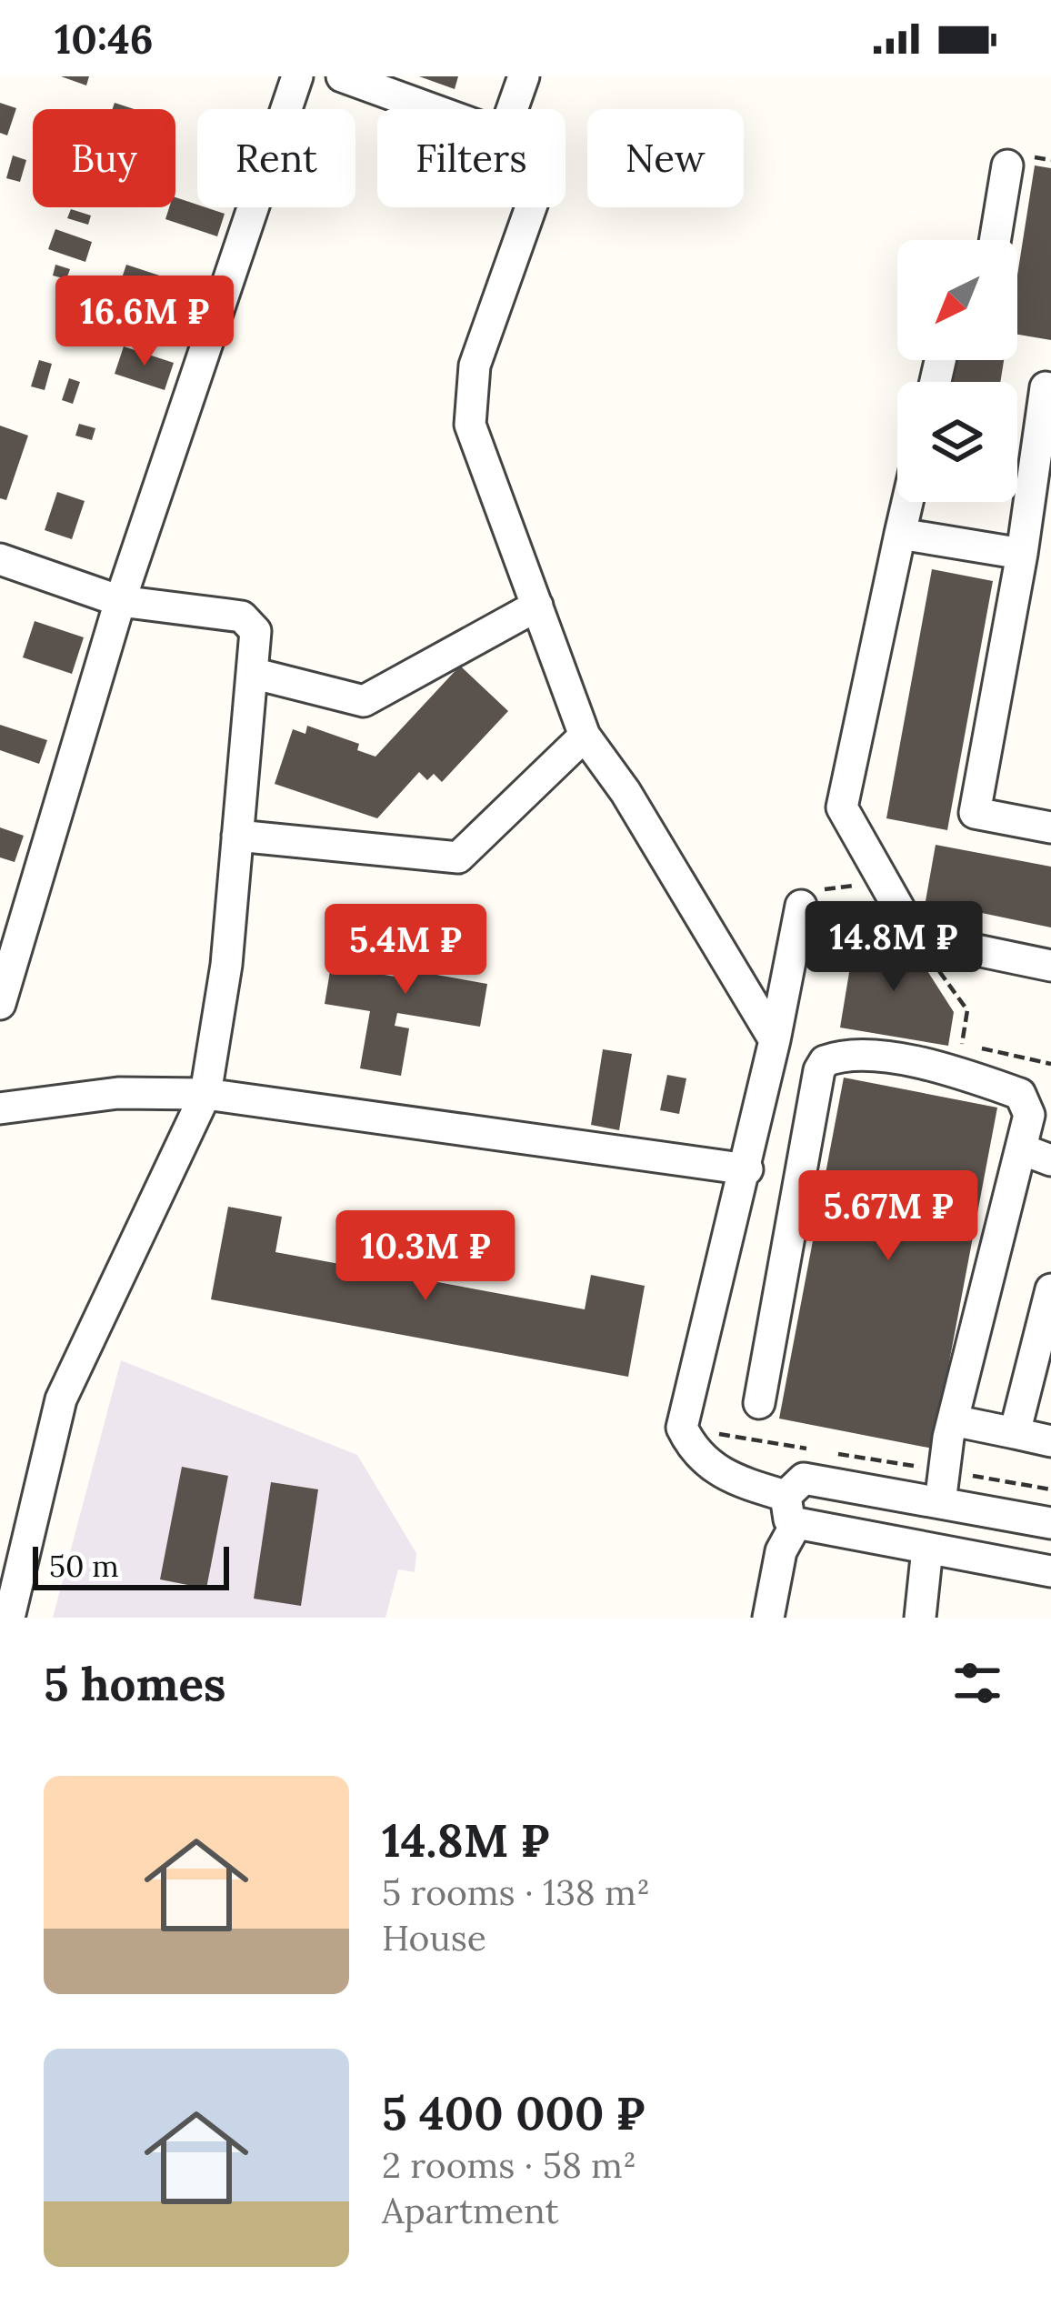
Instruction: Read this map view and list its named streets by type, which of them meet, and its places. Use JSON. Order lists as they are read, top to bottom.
{
  "scale_bar": "50 m",
  "north": "bottom left",
  "page": {
    "status": "10:46",
    "chip": [
      "Buy",
      "Rent",
      "Filters",
      "New"
    ],
    "price": [
      "16.6M ₽",
      "14.8M ₽",
      "5.4M ₽",
      "5.67M ₽",
      "10.3M ₽"
    ],
    "scale": "50 m",
    "heading": "5 homes",
    "list": [
      {
        "name": "14.8M ₽",
        "note": "5 rooms · 138 m² · House"
      },
      {
        "name": "5 400 000 ₽",
        "note": "2 rooms · 58 m² · Apartment"
      }
    ]
  }
}
